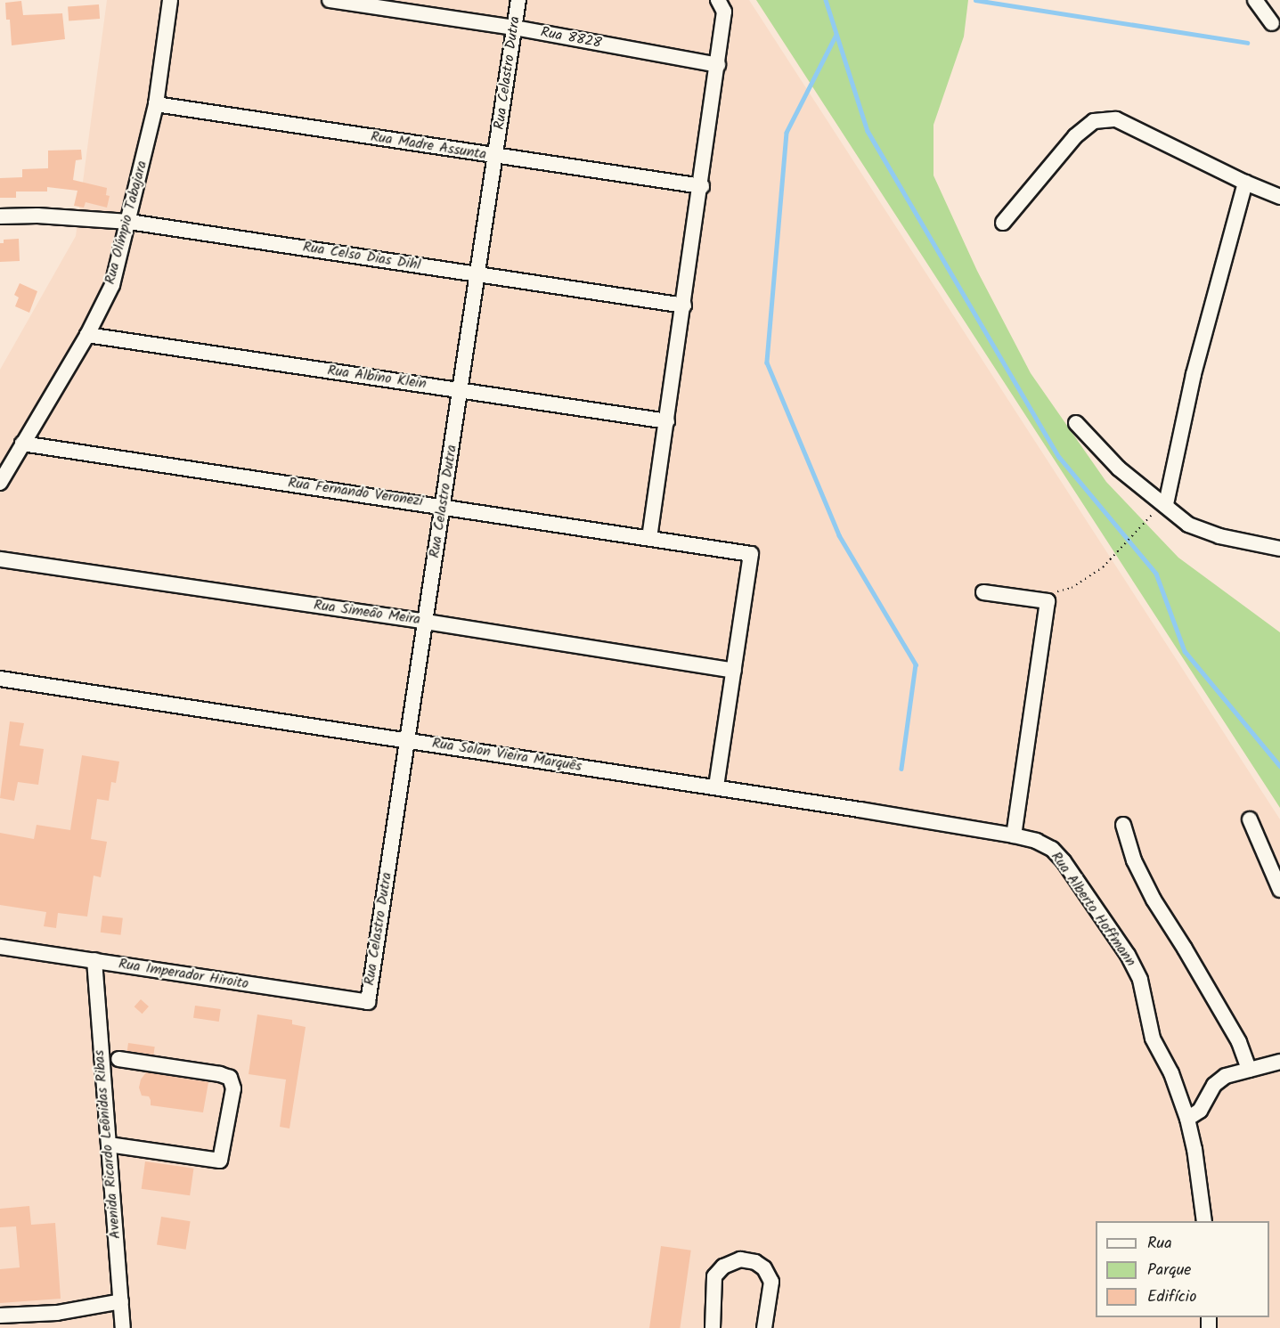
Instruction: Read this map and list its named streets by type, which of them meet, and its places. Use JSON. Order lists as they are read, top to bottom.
{
  "streets": {
    "street": [
      "Rua 8828",
      "Rua Celastro Dutra",
      "Rua Madre Assunta",
      "Rua Olímpio Tabajara",
      "Rua Celso Dias Dihl",
      "Rua Albino Klein",
      "Rua Fernando Veronezi",
      "Rua Simeão Meira",
      "Rua Solon Vieira Marquês",
      "Rua Alberto Hoffmann",
      "Rua Imperador Hiroito",
      "Avenida Ricardo Leônidas Ribas"
    ]
  },
  "crossings": [
    ["Rua 8828", "Rua Celastro Dutra"],
    ["Rua Celastro Dutra", "Rua Madre Assunta"],
    ["Rua Celastro Dutra", "Rua Celso Dias Dihl"],
    ["Rua Celastro Dutra", "Rua Albino Klein"],
    ["Rua Celastro Dutra", "Rua Fernando Veronezi"],
    ["Rua Celastro Dutra", "Rua Simeão Meira"],
    ["Rua Celastro Dutra", "Rua Solon Vieira Marquês"],
    ["Rua Celastro Dutra", "Rua Imperador Hiroito"],
    ["Rua Madre Assunta", "Rua Olímpio Tabajara"],
    ["Rua Olímpio Tabajara", "Rua Celso Dias Dihl"],
    ["Rua Olímpio Tabajara", "Rua Albino Klein"],
    ["Rua Olímpio Tabajara", "Rua Fernando Veronezi"],
    ["Rua Fernando Veronezi", "Rua Simeão Meira"],
    ["Rua Solon Vieira Marquês", "Rua Alberto Hoffmann"],
    ["Rua Imperador Hiroito", "Avenida Ricardo Leônidas Ribas"]
  ],
  "legend": ["Rua", "Parque", "Edifício"]
}
